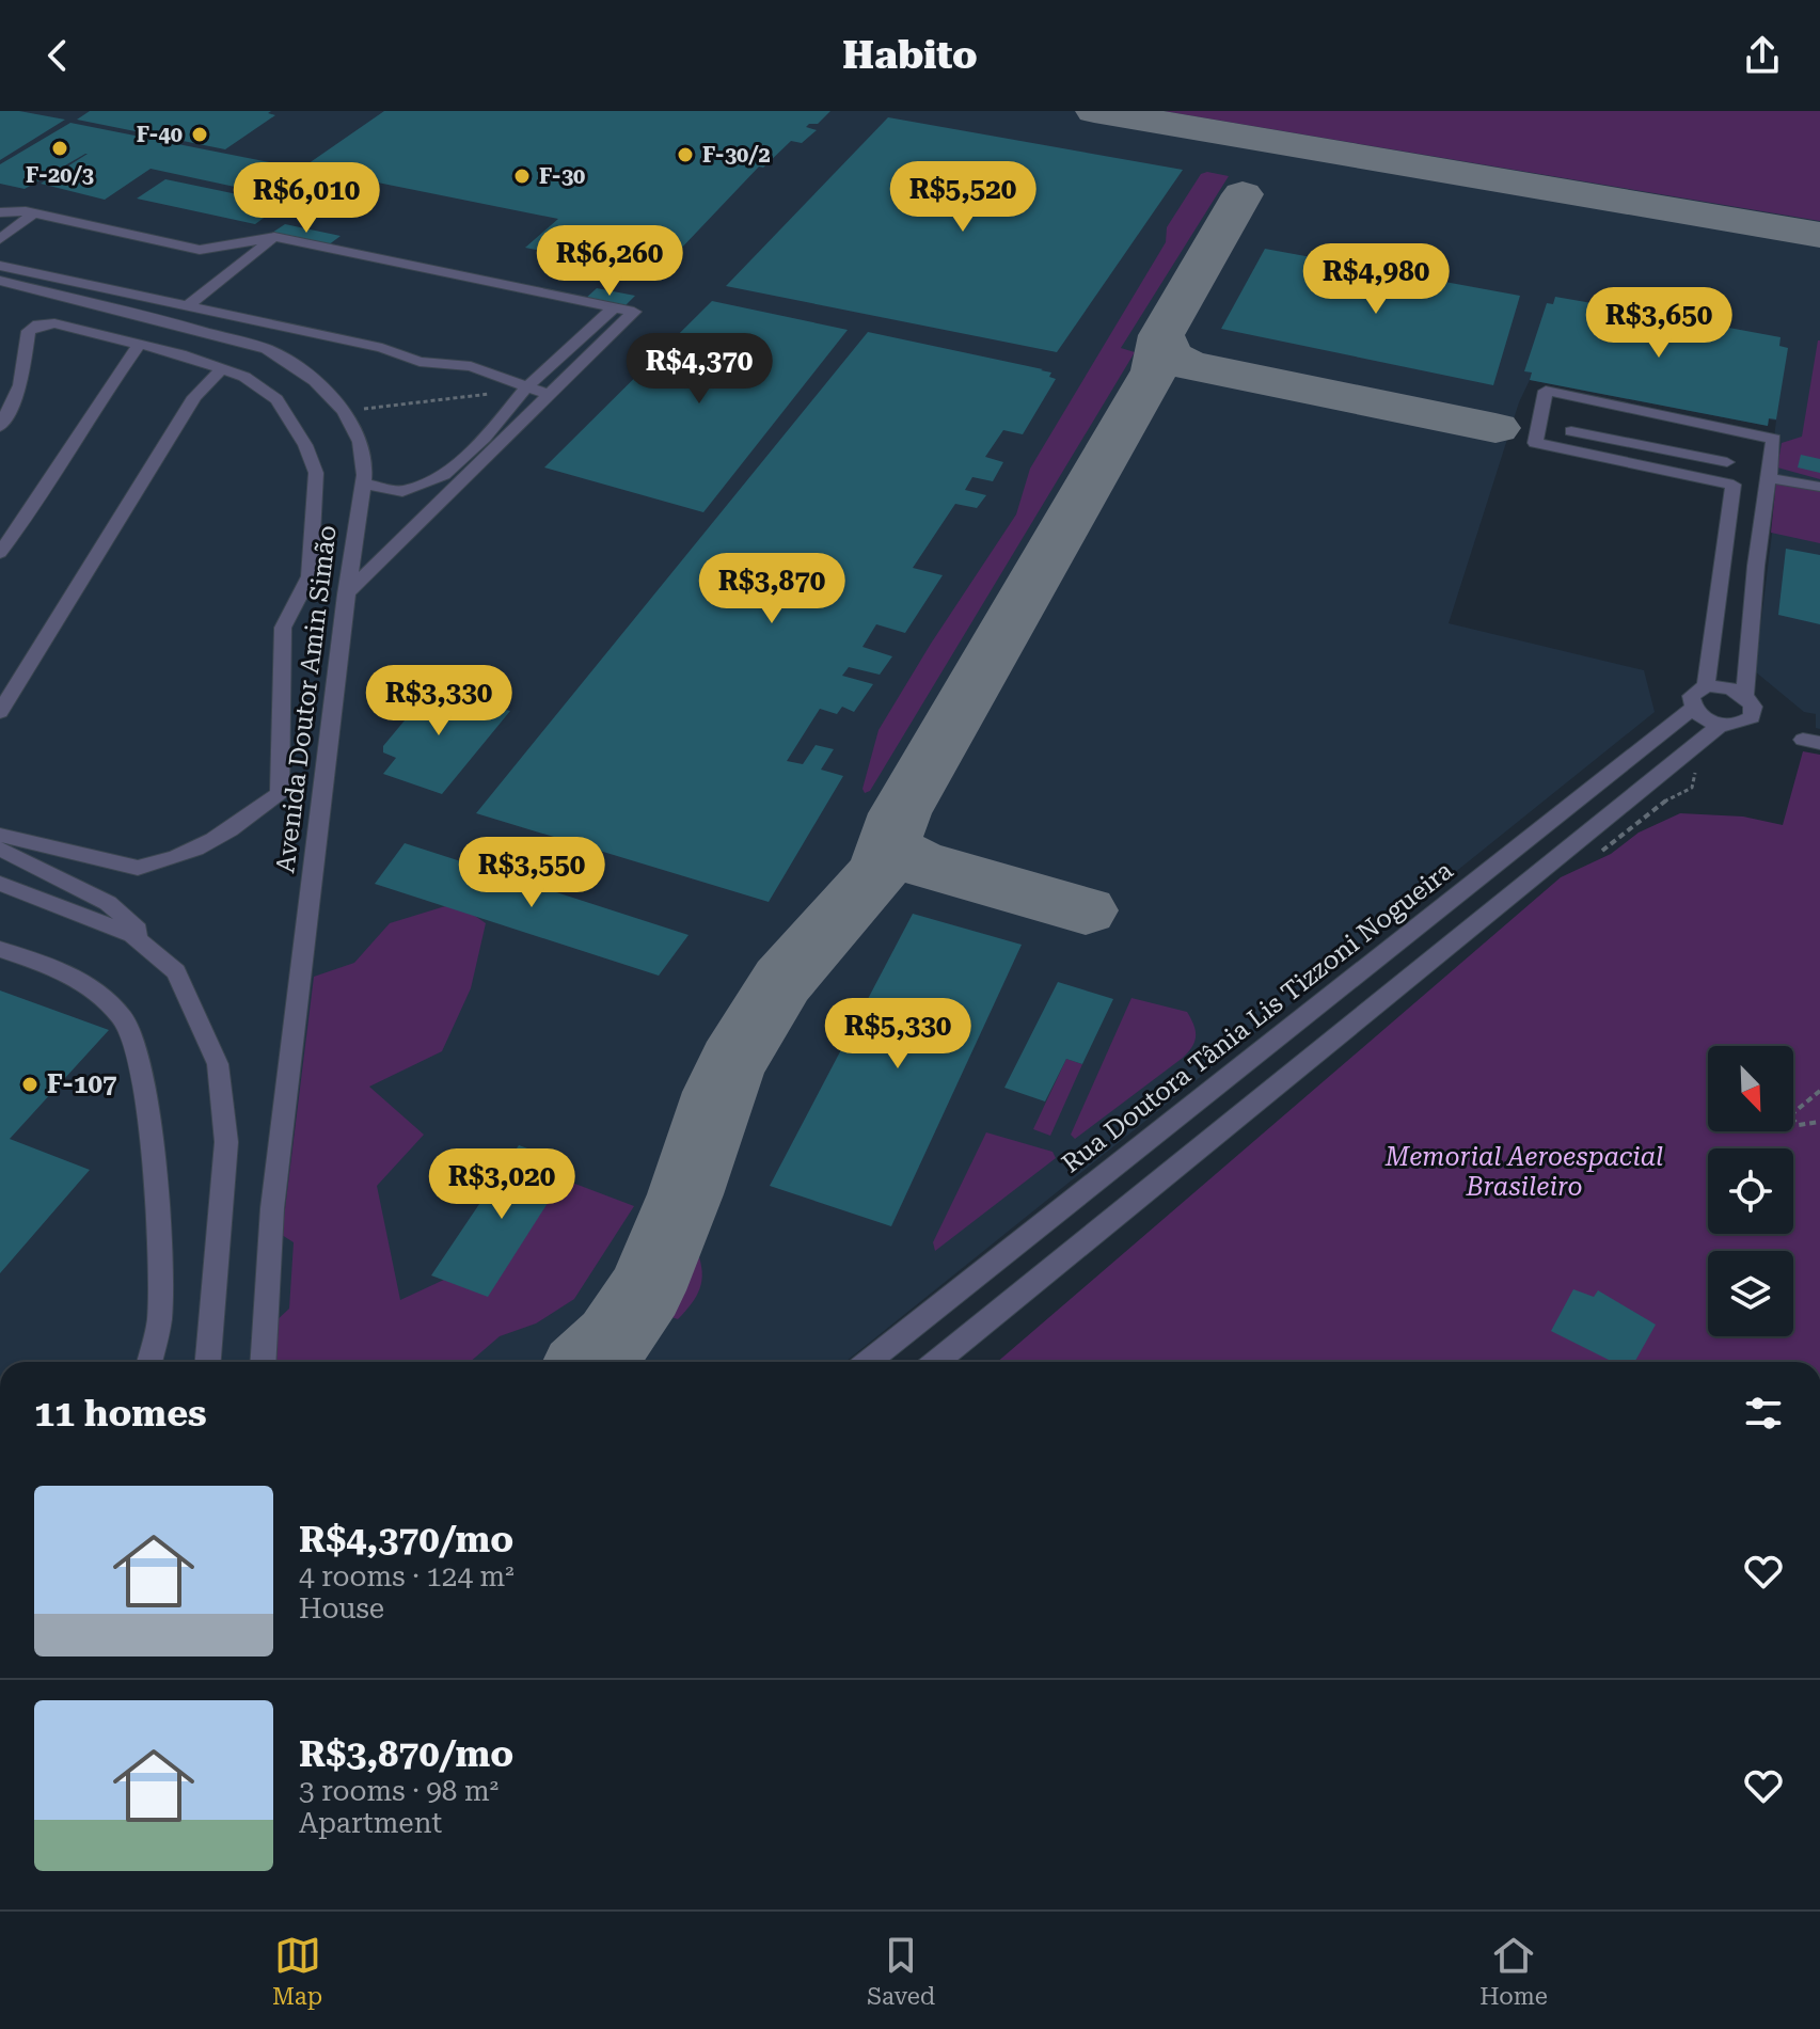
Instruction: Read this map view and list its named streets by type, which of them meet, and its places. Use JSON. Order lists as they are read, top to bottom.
{
  "streets": {
    "street": ["Avenida Doutor Amin Simão", "Rua Doutora Tânia Lis Tizzoni Nogueira"]
  },
  "parks": ["Memorial Aeroespacial Brasileiro"],
  "places": [
    "F-40",
    "F-20/3",
    "F-30/2",
    "F-30",
    "F-107"
  ],
  "north": "bottom right",
  "page": {
    "header": "Habito",
    "price": [
      "R$5,520",
      "R$6,010",
      "R$6,260",
      "R$4,980",
      "R$3,650",
      "R$4,370",
      "R$3,870",
      "R$3,330",
      "R$3,550",
      "R$5,330",
      "R$3,020"
    ],
    "heading": "11 homes",
    "list": [
      {
        "name": "R$4,370/mo",
        "note": "4 rooms · 124 m² · House"
      },
      {
        "name": "R$3,870/mo",
        "note": "3 rooms · 98 m² · Apartment"
      }
    ],
    "tabs": ["Map", "Saved", "Home"]
  }
}
